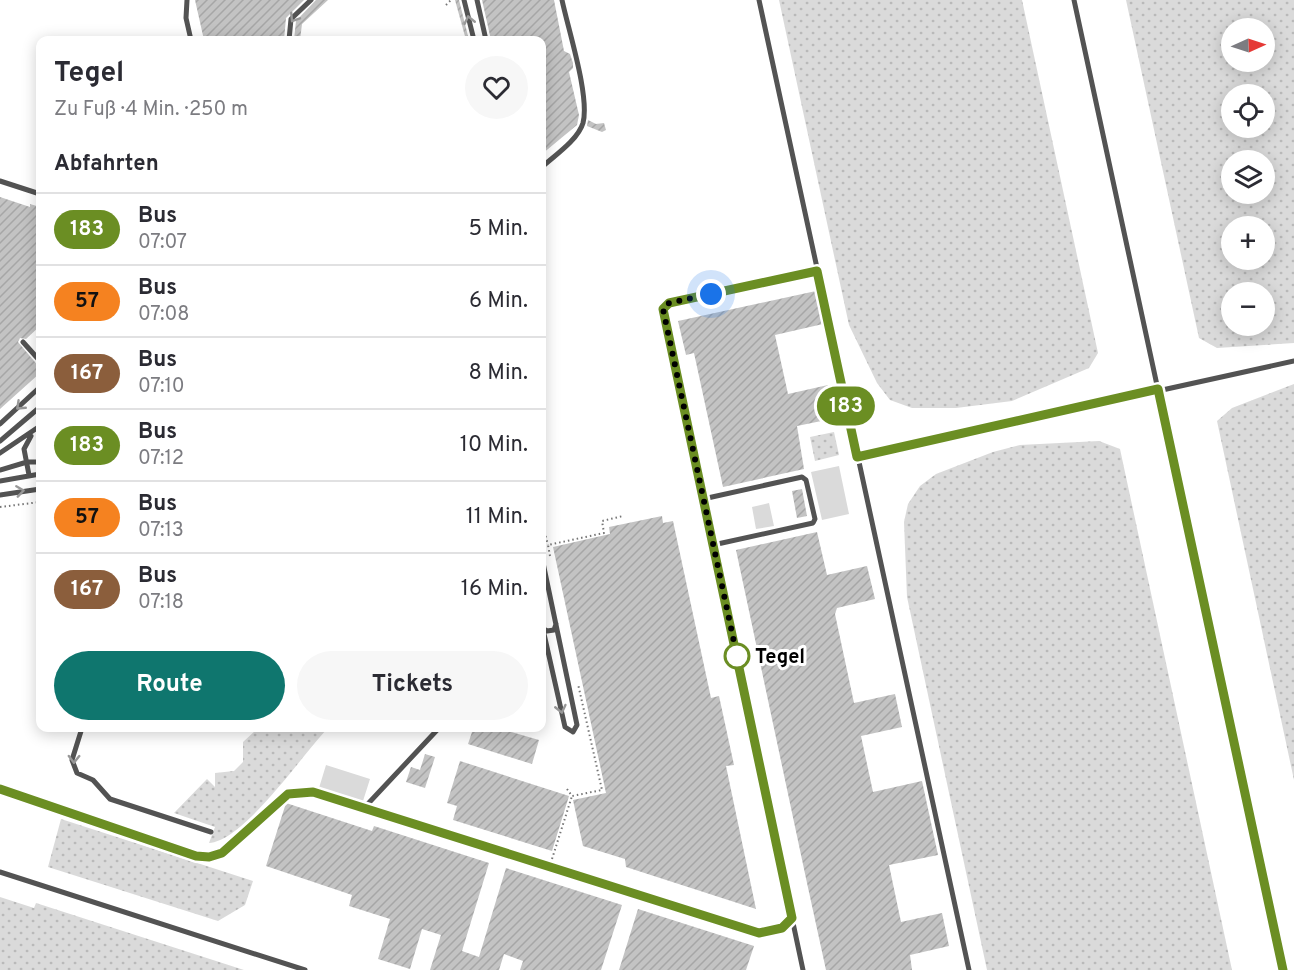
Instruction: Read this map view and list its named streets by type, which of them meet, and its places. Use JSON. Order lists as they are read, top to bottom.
{
  "places": ["Tegel"],
  "lines": ["bus line 183"],
  "north": "right",
  "page": {
    "on_map": "183",
    "map_buttons": ["+", "−"],
    "heading": [
      ["Tegel", "Zu Fuß · 4 Min. · 250 m"],
      "Abfahrten"
    ],
    "list": [
      {
        "mark": "183",
        "name": "Bus",
        "note": "07:07",
        "value": "5 Min."
      },
      {
        "mark": "57",
        "name": "Bus",
        "note": "07:08",
        "value": "6 Min."
      },
      {
        "mark": "167",
        "name": "Bus",
        "note": "07:10",
        "value": "8 Min."
      },
      {
        "mark": "183",
        "name": "Bus",
        "note": "07:12",
        "value": "10 Min."
      },
      {
        "mark": "57",
        "name": "Bus",
        "note": "07:13",
        "value": "11 Min."
      },
      {
        "mark": "167",
        "name": "Bus",
        "note": "07:18",
        "value": "16 Min."
      }
    ],
    "buttons": ["Route", "Tickets"]
  }
}
